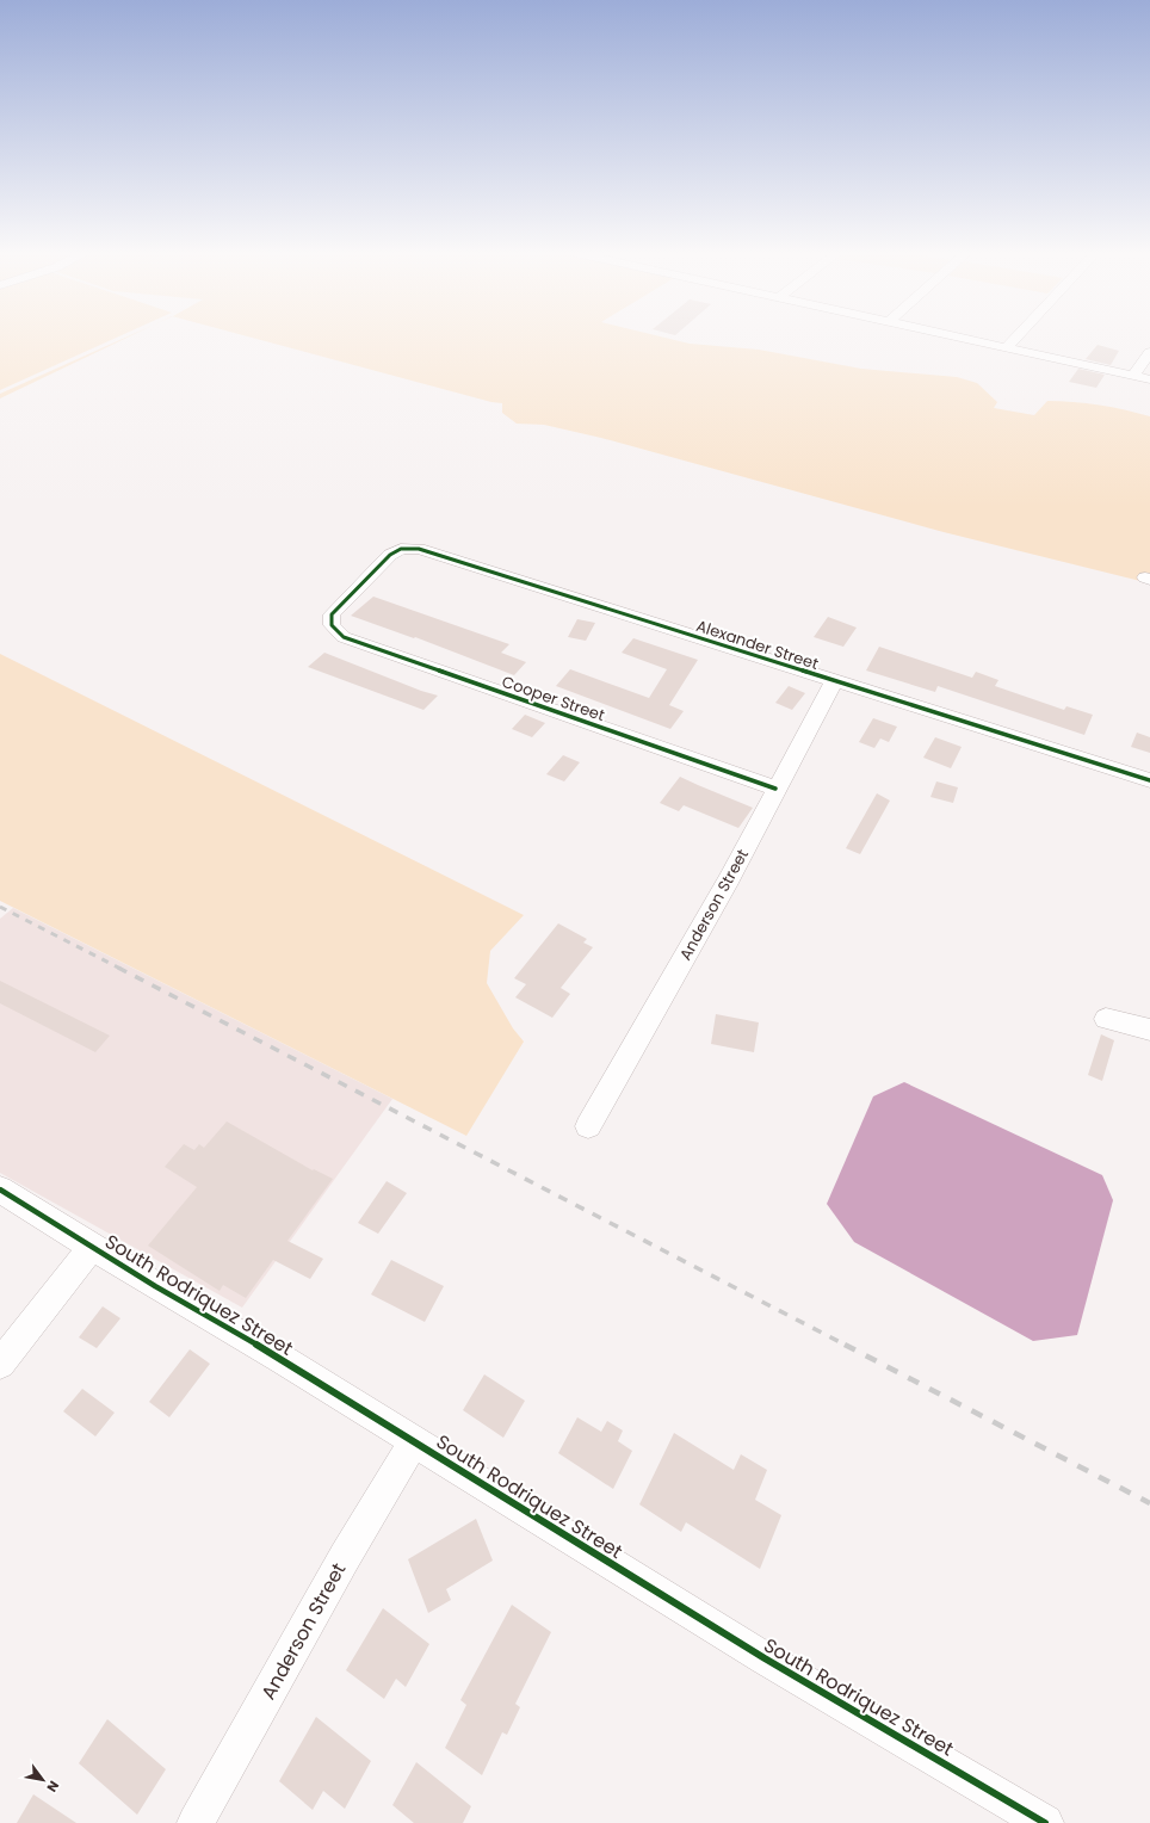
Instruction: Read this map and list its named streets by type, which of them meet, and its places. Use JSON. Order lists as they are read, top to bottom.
{
  "streets": {
    "street": [
      "Alexander Street",
      "Cooper Street",
      "Anderson Street",
      "South Rodriquez Street"
    ]
  },
  "crossings": [
    ["Alexander Street", "Cooper Street"],
    ["Alexander Street", "Anderson Street"],
    ["Cooper Street", "Anderson Street"],
    ["Anderson Street", "South Rodriquez Street"]
  ],
  "north": "bottom right"
}
